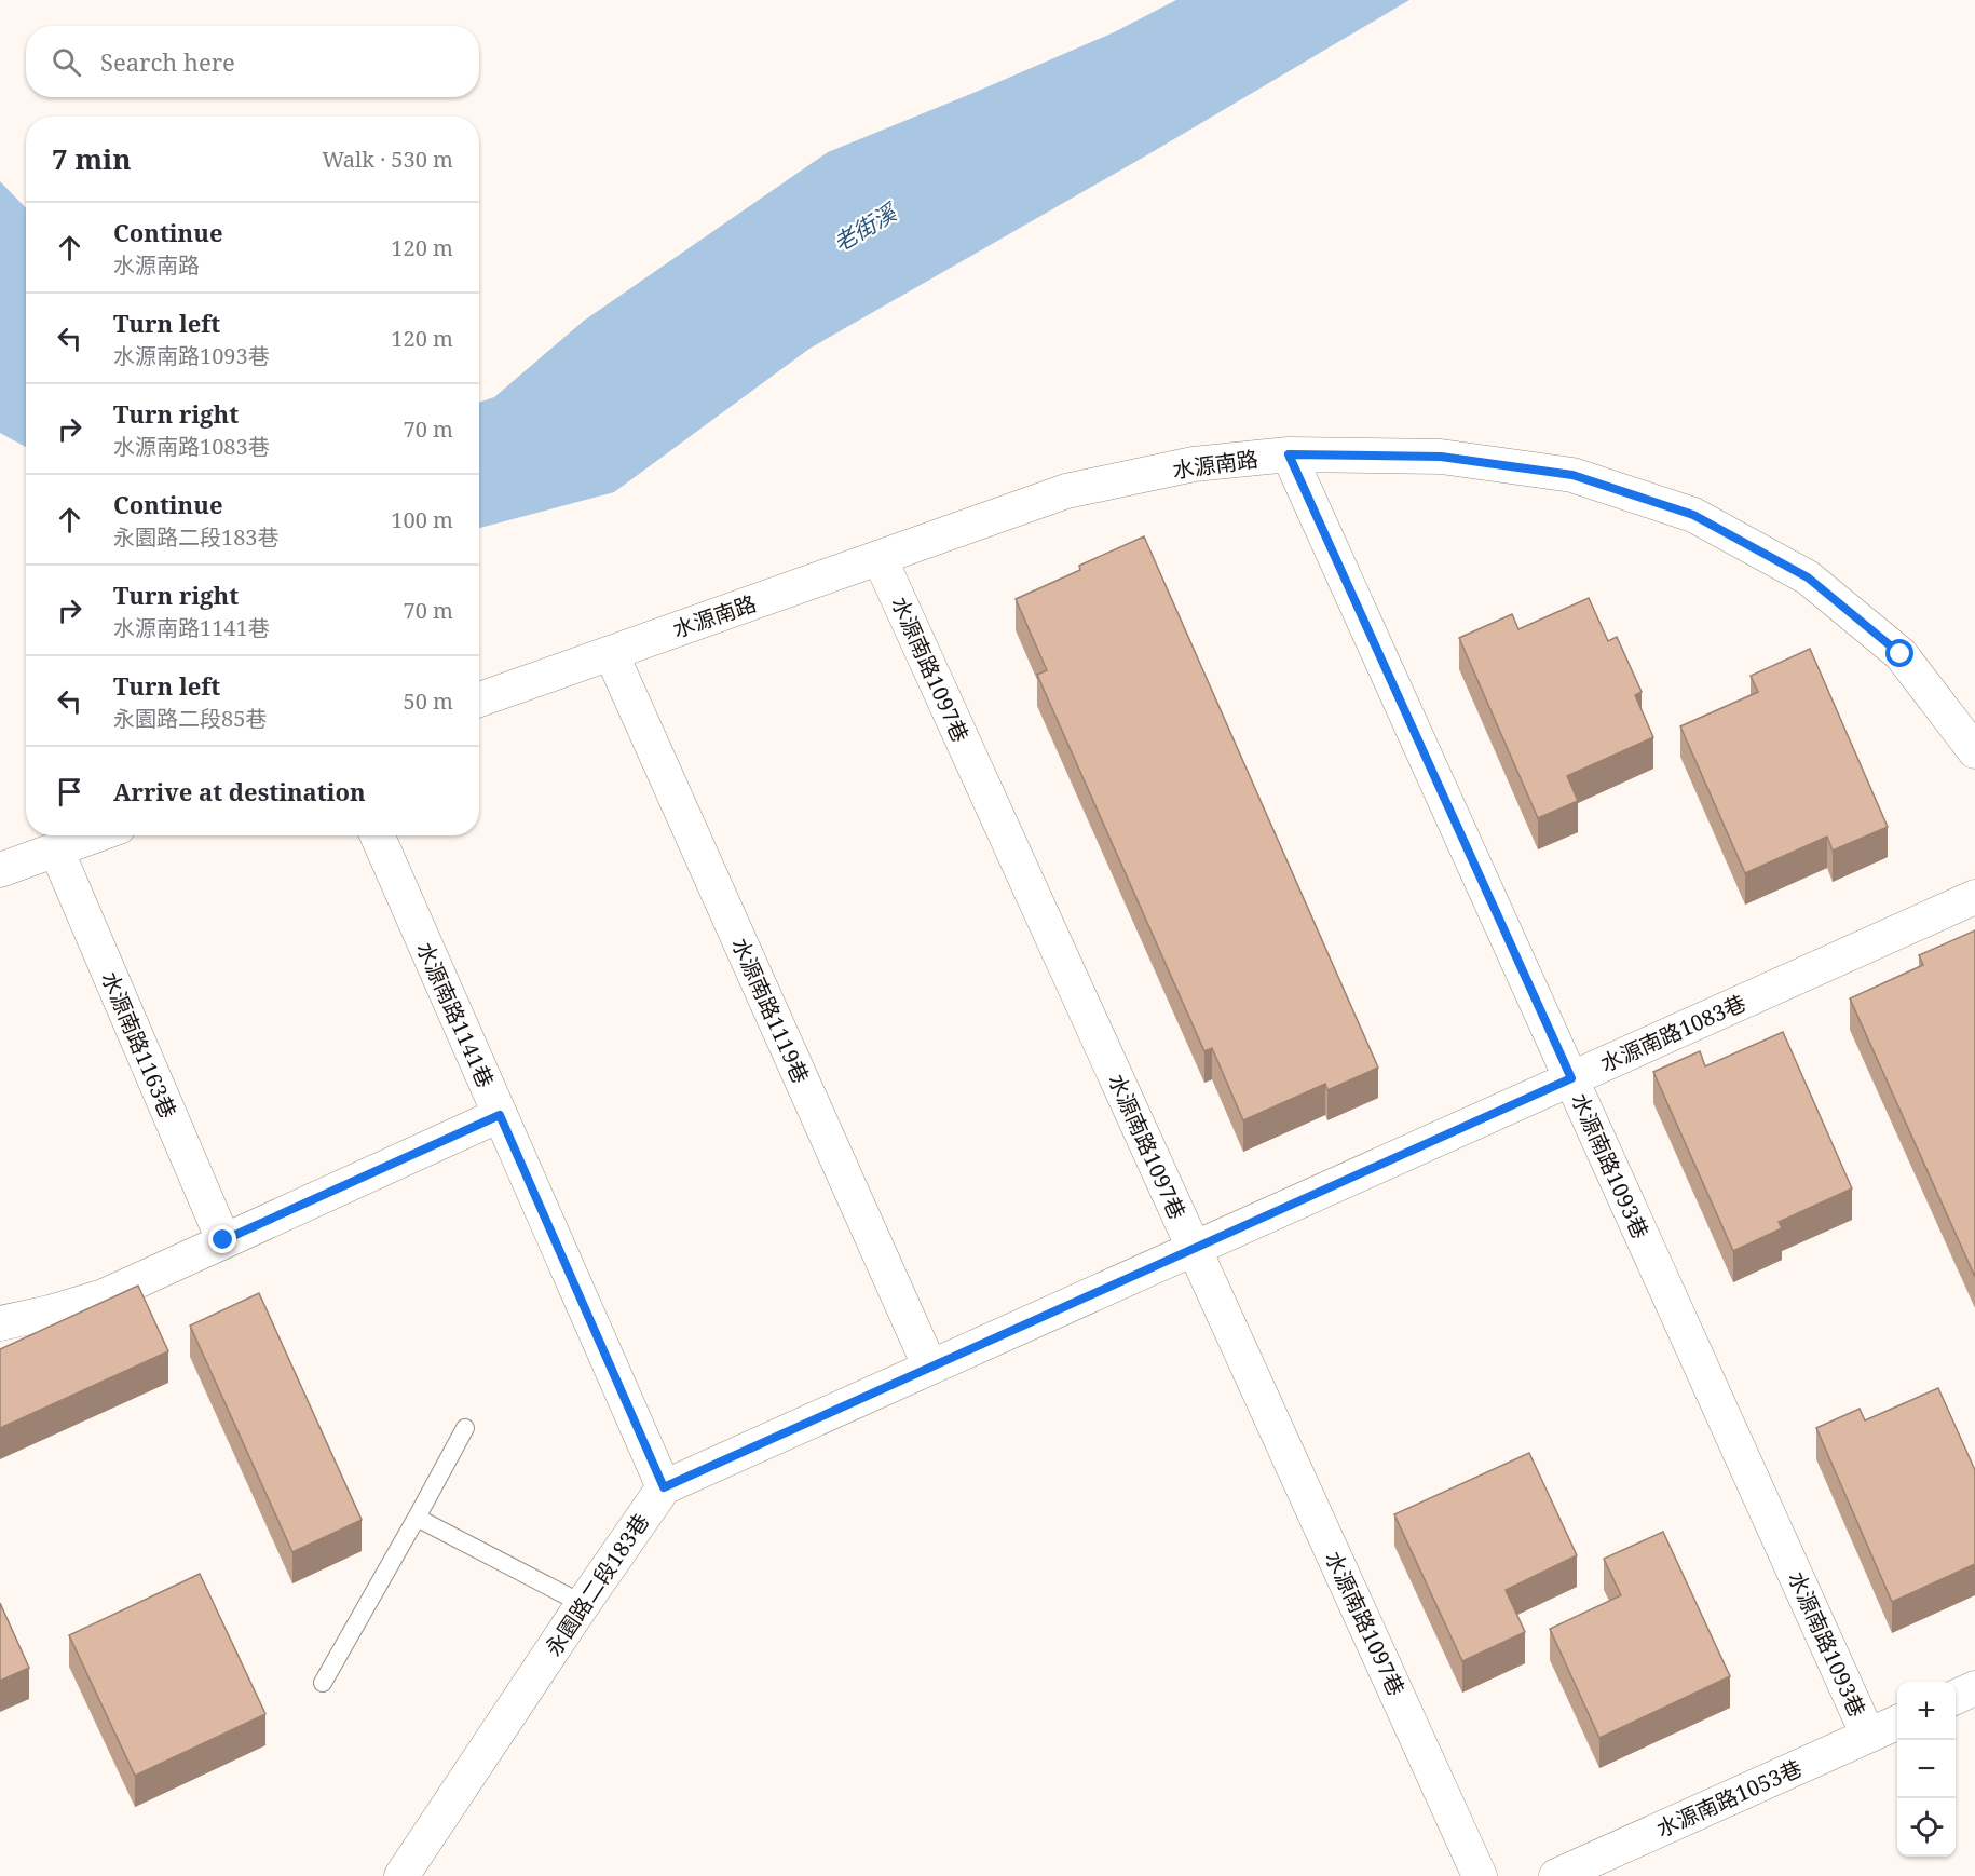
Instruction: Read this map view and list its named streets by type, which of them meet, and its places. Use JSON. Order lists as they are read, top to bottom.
{
  "streets": {
    "street": [
      "水源南路",
      "水源南路1097巷",
      "水源南路1119巷",
      "水源南路1141巷",
      "水源南路1083巷",
      "水源南路1163巷",
      "水源南路1093巷",
      "永園路二段183巷",
      "水源南路1053巷"
    ]
  },
  "crossings": [
    ["水源南路", "水源南路1097巷"],
    ["水源南路", "水源南路1119巷"],
    ["水源南路", "水源南路1093巷"],
    ["水源南路1097巷", "水源南路1083巷"],
    ["水源南路1141巷", "永園路二段183巷"],
    ["水源南路1083巷", "水源南路1093巷"],
    ["水源南路1093巷", "水源南路1053巷"]
  ],
  "water": ["老街溪"],
  "page": {
    "search": "Search here",
    "heading": ["7 min", "Walk · 530 m"],
    "list": [
      ["Continue", "水源南路", "120 m"],
      ["Turn left", "水源南路1093巷", "120 m"],
      ["Turn right", "水源南路1083巷", "70 m"],
      ["Continue", "永園路二段183巷", "100 m"],
      ["Turn right", "水源南路1141巷", "70 m"],
      ["Turn left", "永園路二段85巷", "50 m"],
      "Arrive at destination"
    ],
    "map_buttons": ["+", "−"]
  }
}
